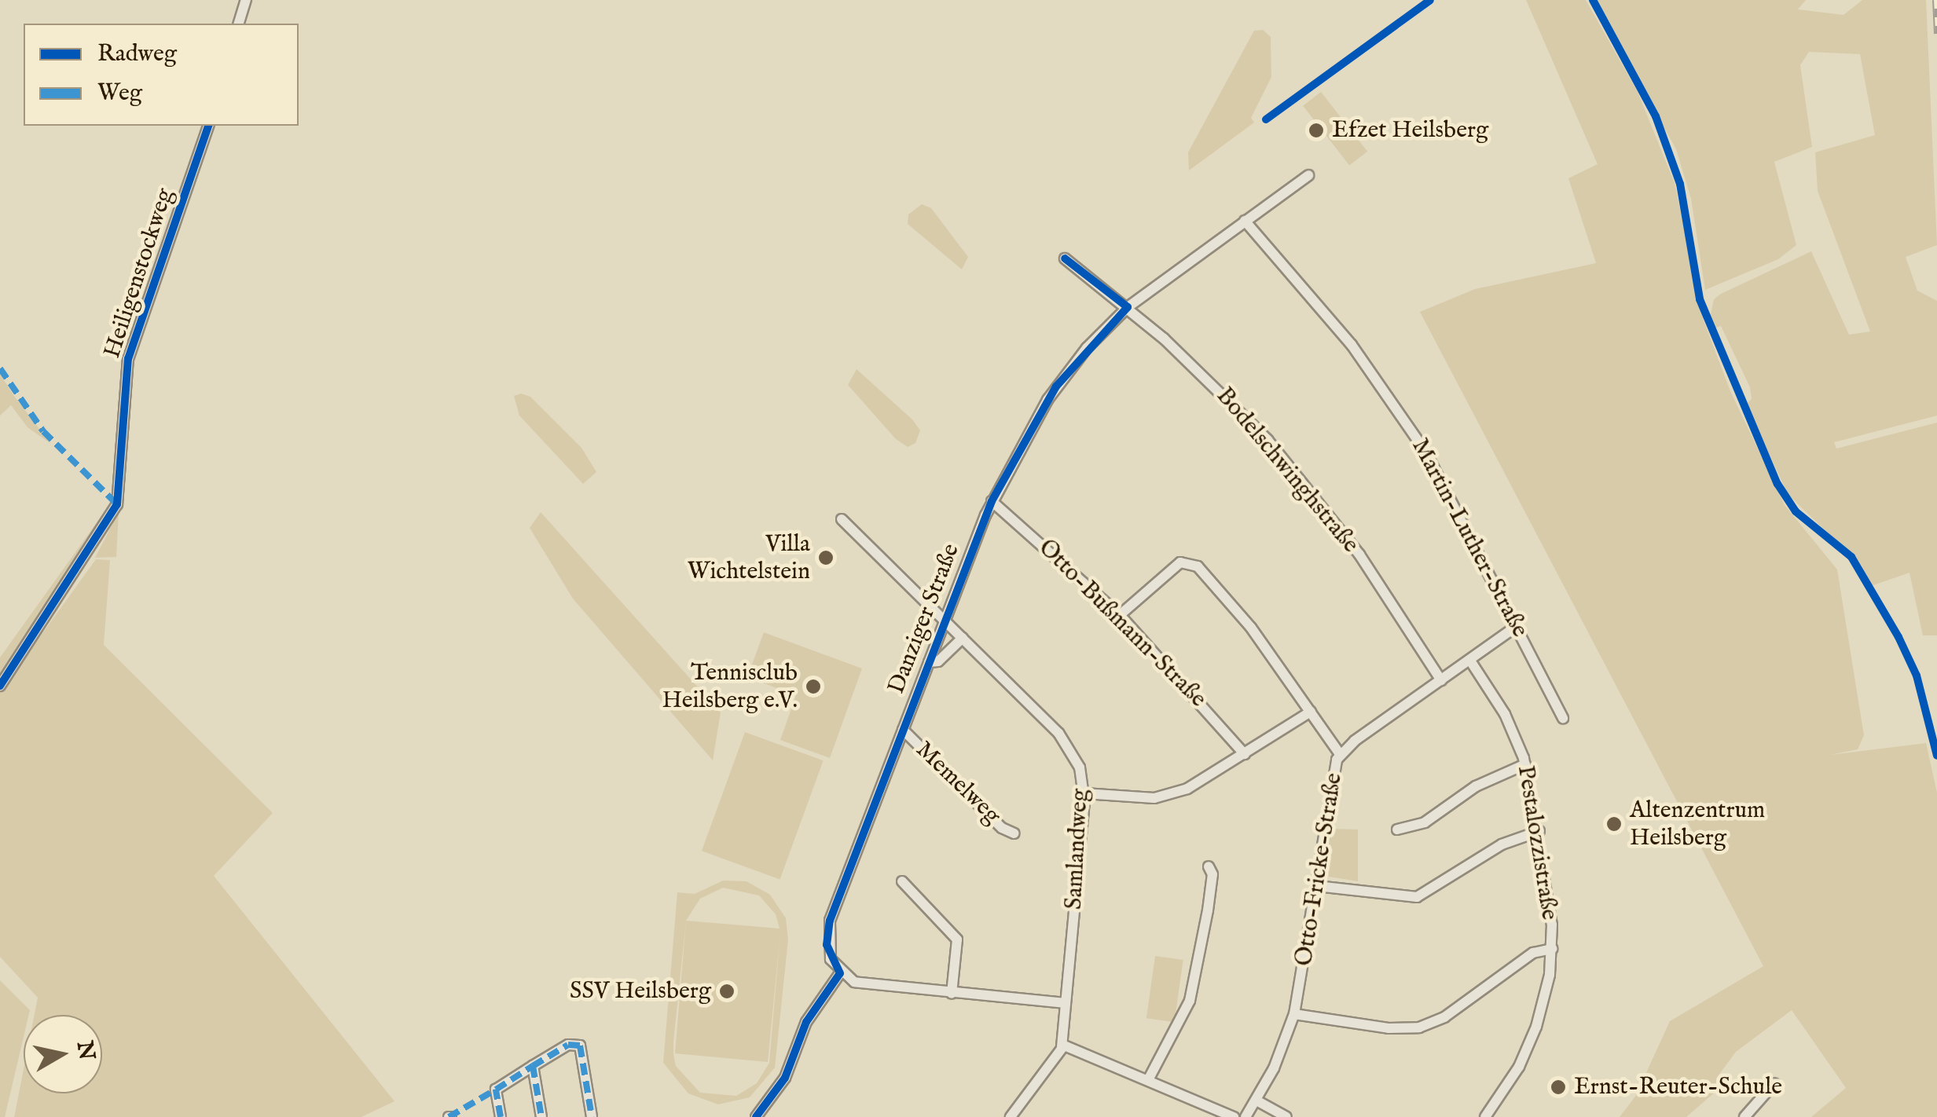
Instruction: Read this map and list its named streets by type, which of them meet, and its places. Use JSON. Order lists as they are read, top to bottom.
{
  "streets": {
    "street": [
      "Heiligenstockweg",
      "Bodelschwinghstraße",
      "Martin-Luther-Straße",
      "Danziger Straße",
      "Otto-Bußmann-Straße",
      "Memelweg",
      "Pestalozzistraße",
      "Samlandweg",
      "Otto-Fricke-Straße"
    ]
  },
  "crossings": [
    ["Bodelschwinghstraße", "Danziger Straße"],
    ["Bodelschwinghstraße", "Otto-Fricke-Straße"],
    ["Martin-Luther-Straße", "Danziger Straße"],
    ["Martin-Luther-Straße", "Otto-Fricke-Straße"],
    ["Danziger Straße", "Otto-Bußmann-Straße"],
    ["Danziger Straße", "Memelweg"],
    ["Danziger Straße", "Samlandweg"],
    ["Pestalozzistraße", "Otto-Fricke-Straße"]
  ],
  "places": [
    "Efzet Heilsberg",
    "Villa Wichtelstein",
    "Tennisclub Heilsberg e.V.",
    "Altenzentrum Heilsberg",
    "SSV Heilsberg",
    "Ernst-Reuter-Schule"
  ],
  "legend": ["Radweg", "Weg"],
  "north": "right"
}
